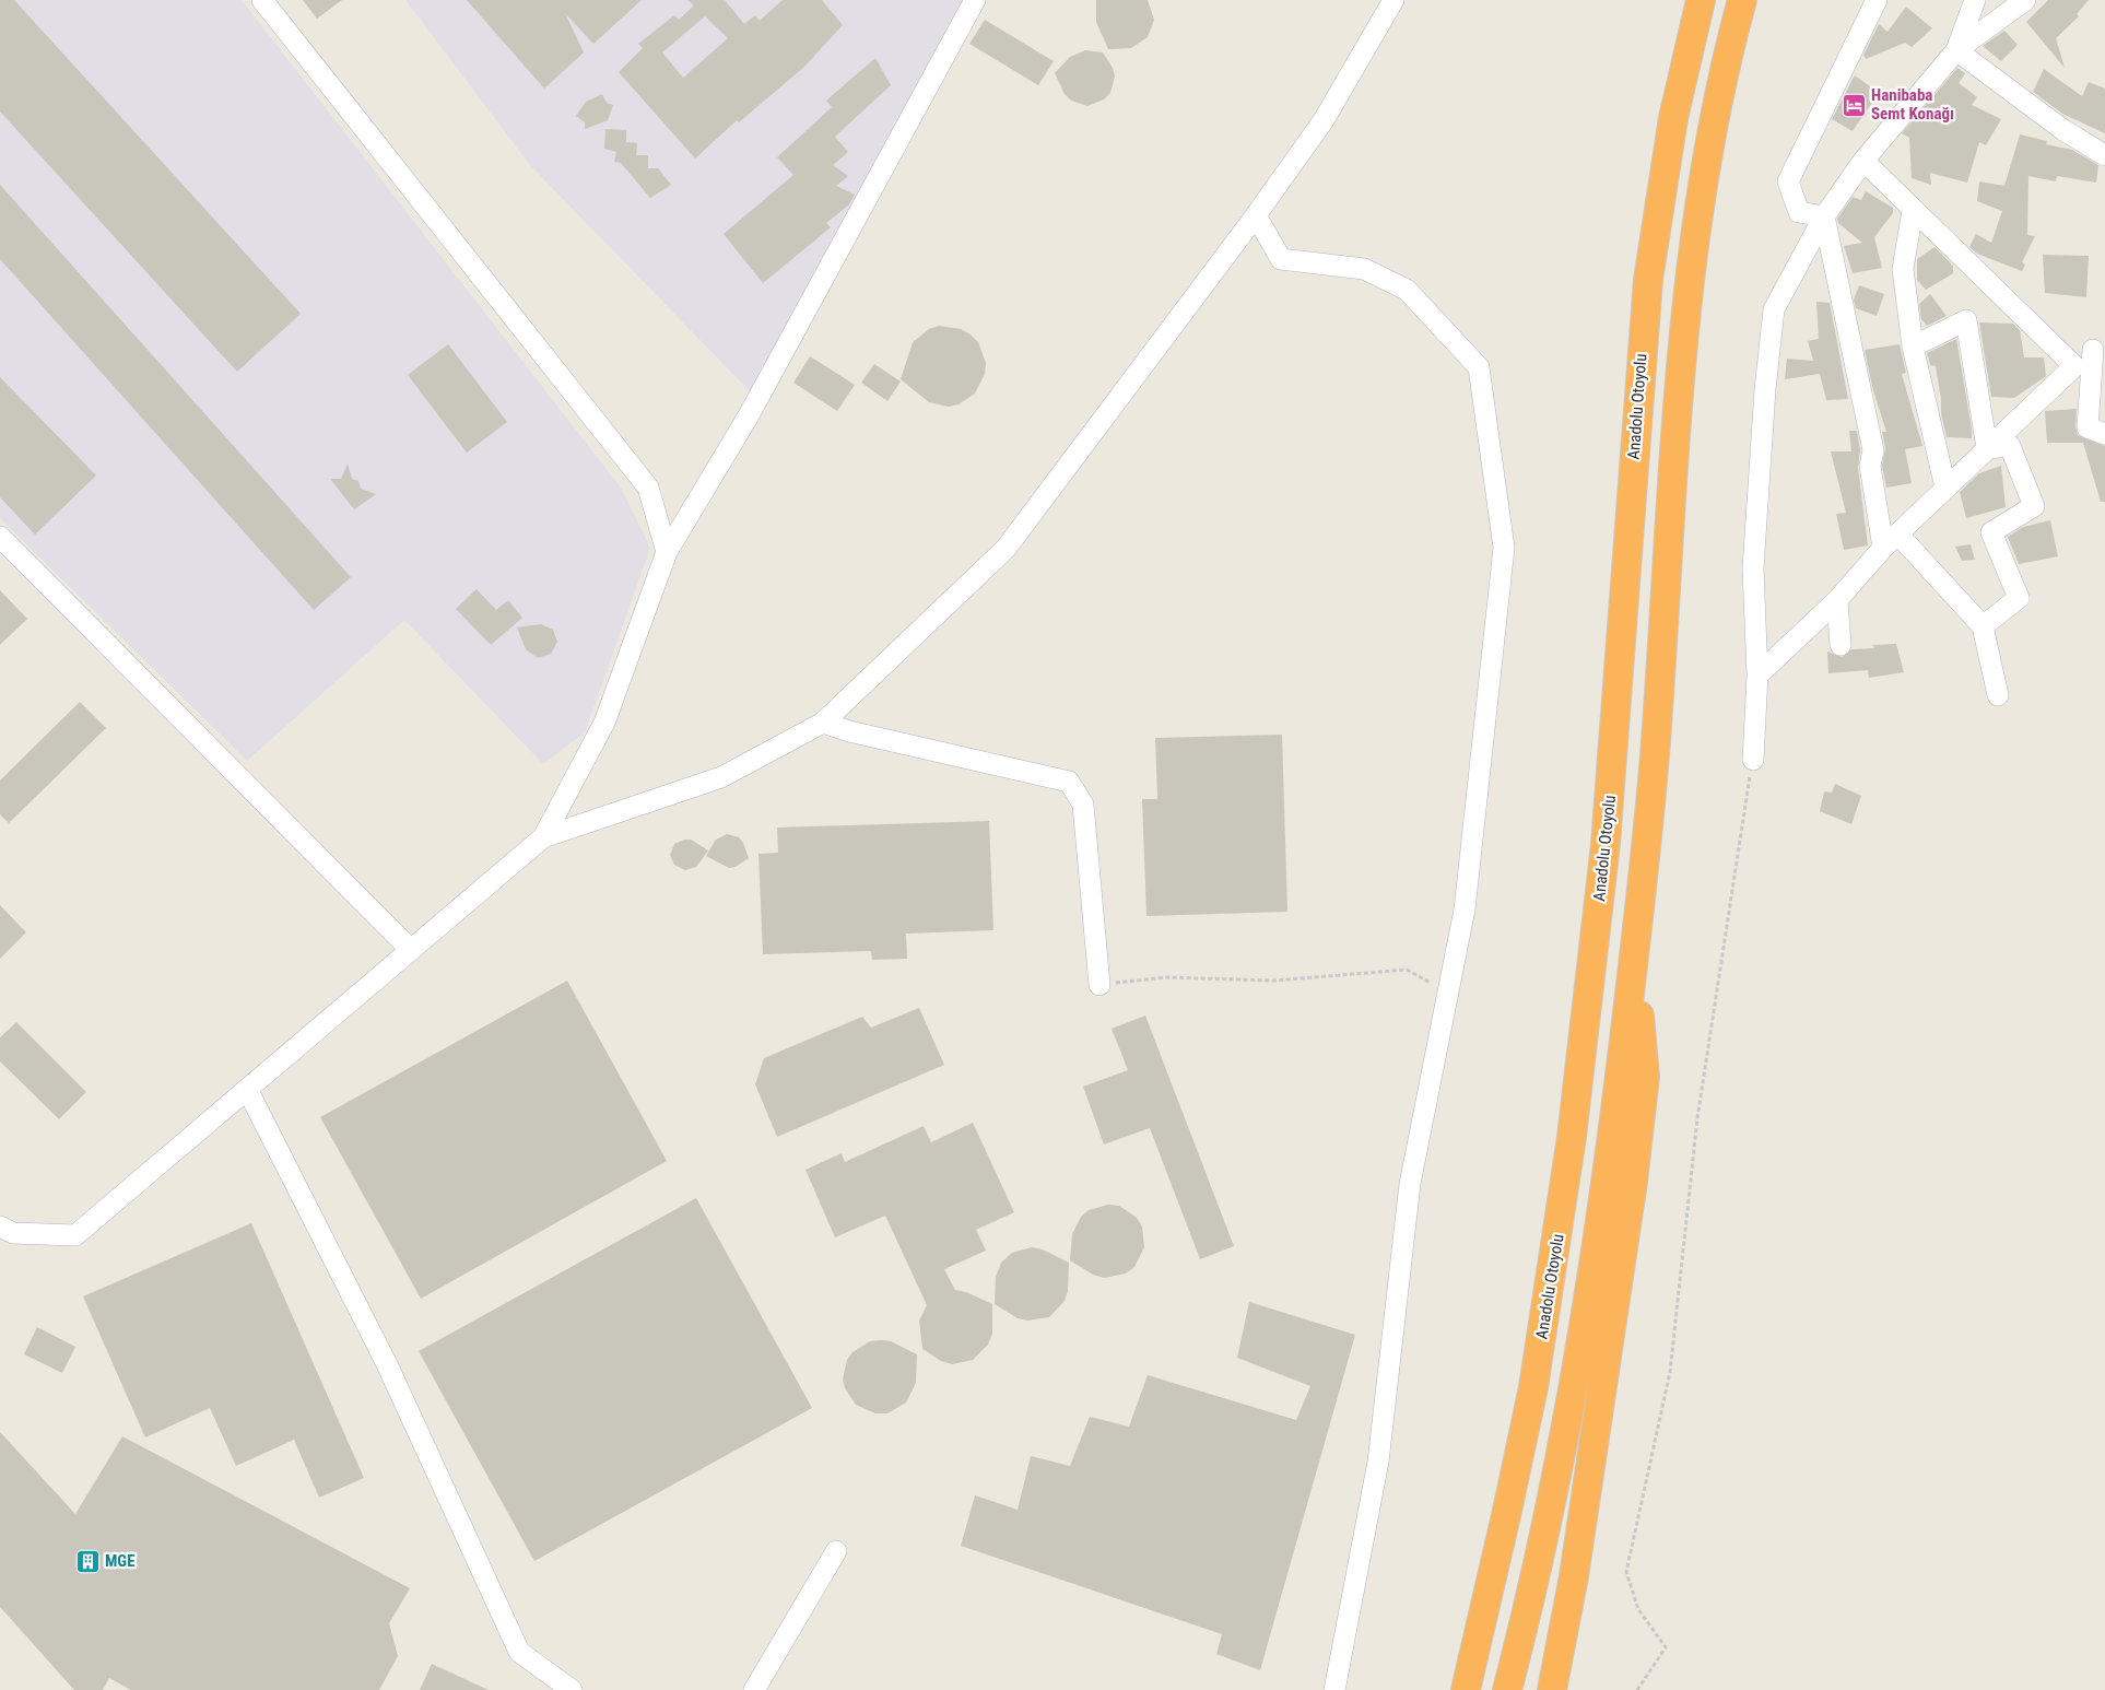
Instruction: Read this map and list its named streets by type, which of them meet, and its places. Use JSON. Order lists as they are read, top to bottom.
{
  "streets": {
    "highway": ["Anadolu Otoyolu"]
  },
  "places": {
    "hotel": ["Hanibaba Semt Konağı"],
    "building": ["MGE"]
  }
}
